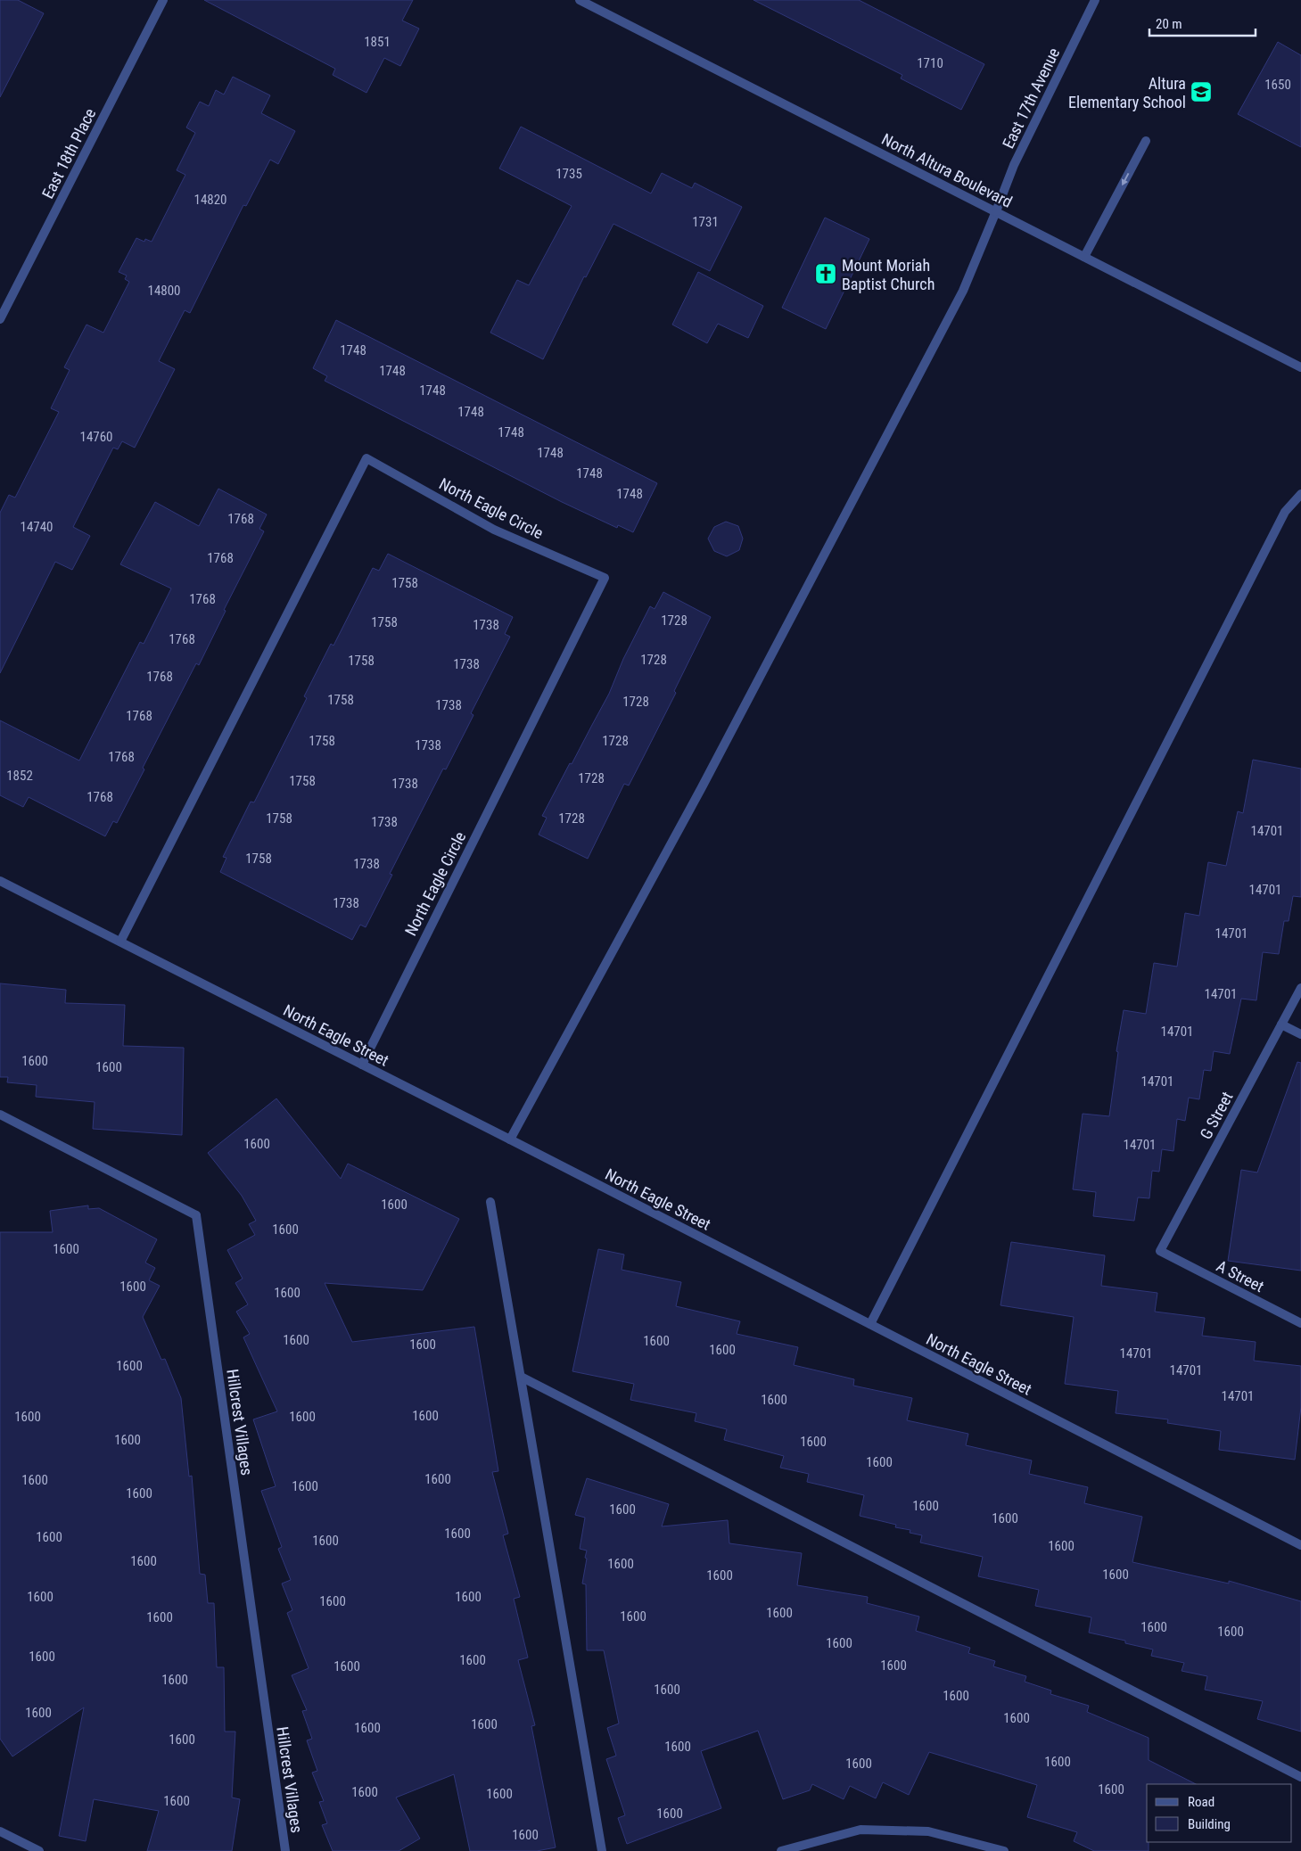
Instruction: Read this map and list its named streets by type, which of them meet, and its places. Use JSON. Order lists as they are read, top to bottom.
{
  "streets": {
    "street": [
      "East 17th Avenue",
      "East 18th Place",
      "North Altura Boulevard",
      "North Eagle Circle",
      "North Eagle Street",
      "G Street",
      "A Street",
      "Hillcrest Villages"
    ]
  },
  "crossings": [
    ["East 17th Avenue", "North Altura Boulevard"],
    ["East 17th Avenue", "North Eagle Street"],
    ["North Eagle Circle", "North Eagle Street"],
    ["G Street", "A Street"]
  ],
  "places": {
    "school or university": ["Altura Elementary School"],
    "church": ["Mount Moriah Baptist Church"]
  },
  "house_numbers": [
    "1851",
    "1710",
    "1650",
    "1735",
    "14820",
    "1731",
    "14800",
    "1748",
    "1748",
    "1748",
    "1748",
    "1748",
    "14760",
    "1748",
    "1748",
    "1748",
    "1768",
    "14740",
    "1768",
    "1758",
    "1768",
    "1728",
    "1758",
    "1738",
    "1768",
    "1728",
    "1758",
    "1738",
    "1768",
    "1758",
    "1728",
    "1738",
    "1768",
    "1758",
    "1728",
    "1738",
    "1768",
    "1852",
    "1728",
    "1758",
    "1738",
    "1768",
    "1758",
    "1728",
    "1738",
    "14701",
    "1758",
    "1738",
    "14701",
    "1738",
    "14701",
    "14701",
    "14701",
    "1600",
    "1600",
    "14701",
    "1600",
    "14701",
    "1600",
    "1600",
    "1600",
    "1600",
    "1600",
    "1600",
    "1600",
    "1600",
    "1600",
    "14701",
    "1600",
    "14701",
    "14701",
    "1600",
    "1600",
    "1600",
    "1600",
    "1600",
    "1600",
    "1600",
    "1600",
    "1600",
    "1600",
    "1600",
    "1600",
    "1600",
    "1600",
    "1600",
    "1600",
    "1600",
    "1600",
    "1600",
    "1600",
    "1600",
    "1600",
    "1600",
    "1600",
    "1600",
    "1600",
    "1600",
    "1600",
    "1600",
    "1600",
    "1600",
    "1600",
    "1600",
    "1600",
    "1600",
    "1600",
    "1600",
    "1600",
    "1600",
    "1600",
    "1600",
    "1600",
    "1600",
    "1600",
    "1600",
    "1600",
    "1600",
    "1600",
    "1600",
    "1600",
    "1600",
    "1600"
  ],
  "legend": ["Road", "Building"],
  "scale_bar": "20 m"
}
